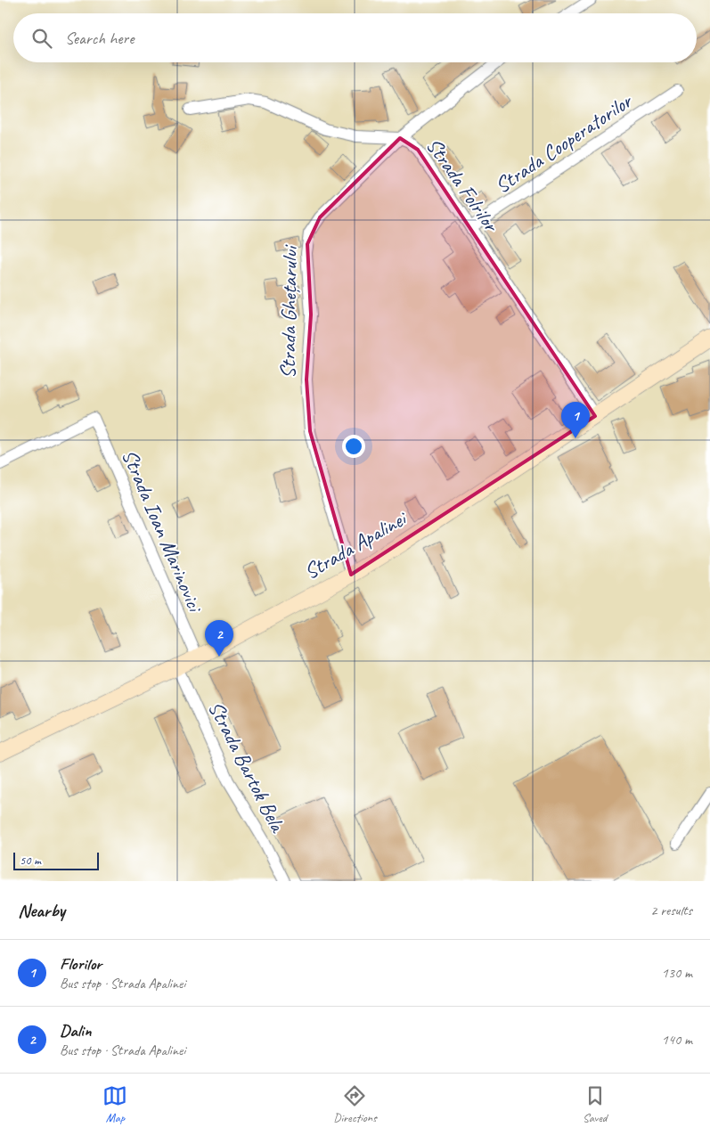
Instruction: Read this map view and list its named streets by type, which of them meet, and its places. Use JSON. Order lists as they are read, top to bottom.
{
  "streets": {
    "street": [
      "Strada Cooperatorilor",
      "Strada Folrilor",
      "Strada Ghețarului",
      "Strada Ioan Marinovici",
      "Strada Apalinei",
      "Strada Bartok Bela"
    ]
  },
  "crossings": [
    ["Strada Cooperatorilor", "Strada Folrilor"],
    ["Strada Folrilor", "Strada Ghețarului"],
    ["Strada Folrilor", "Strada Apalinei"],
    ["Strada Ghețarului", "Strada Apalinei"],
    ["Strada Ioan Marinovici", "Strada Apalinei"],
    ["Strada Apalinei", "Strada Bartok Bela"]
  ],
  "scale_bar": "50 m",
  "page": {
    "search": "Search here",
    "pins": ["1", "2"],
    "scale": "50 m",
    "heading": ["Nearby", "2 results"],
    "list": [
      {
        "mark": "1",
        "name": "Florilor",
        "note": "Bus stop · Strada Apalinei",
        "value": "130 m"
      },
      {
        "mark": "2",
        "name": "Dalin",
        "note": "Bus stop · Strada Apalinei",
        "value": "140 m"
      }
    ],
    "nav": ["Map", "Directions", "Saved"]
  }
}
